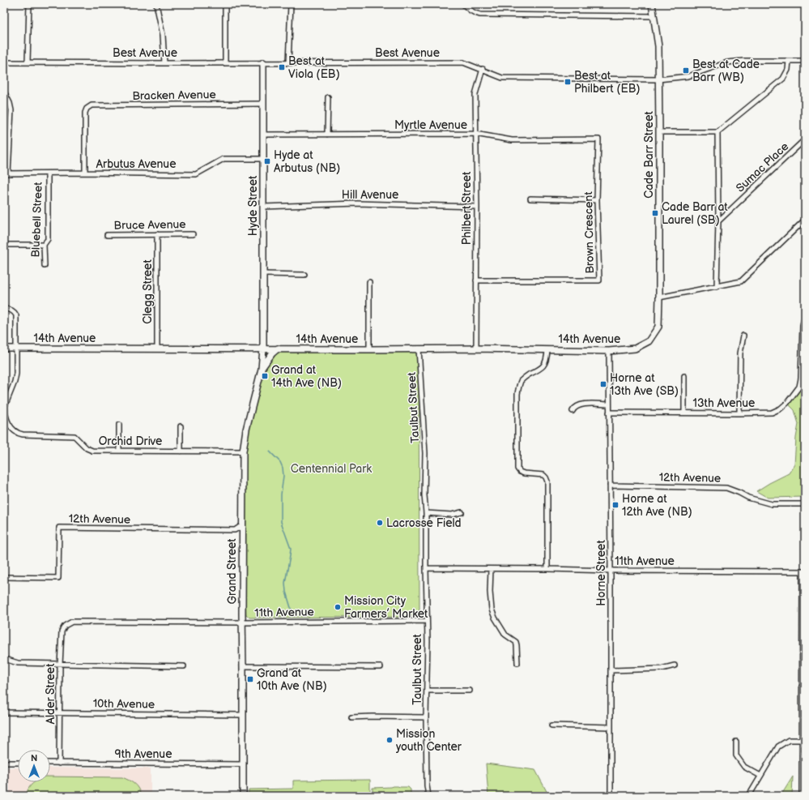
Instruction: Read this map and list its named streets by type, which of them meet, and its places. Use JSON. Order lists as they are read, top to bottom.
{
  "streets": {
    "street": [
      "Best Avenue",
      "Bracken Avenue",
      "Myrtle Avenue",
      "Cade Barr Street",
      "Arbutus Avenue",
      "Sumac Place",
      "Hill Avenue",
      "Hyde Street",
      "Philbert Street",
      "Bluebell Street",
      "Bruce Avenue",
      "Brown Crescent",
      "Clegg Street",
      "14th Avenue",
      "13th Avenue",
      "Taulbut Street",
      "Orchid Drive",
      "12th Avenue",
      "11th Avenue",
      "Grand Street",
      "Horne Street",
      "Alder Street",
      "10th Avenue",
      "9th Avenue"
    ]
  },
  "crossings": [
    ["Best Avenue", "Cade Barr Street"],
    ["Best Avenue", "Hyde Street"],
    ["Best Avenue", "Philbert Street"],
    ["Bracken Avenue", "Arbutus Avenue"],
    ["Bracken Avenue", "Hyde Street"],
    ["Myrtle Avenue", "Hyde Street"],
    ["Myrtle Avenue", "Philbert Street"],
    ["Myrtle Avenue", "Brown Crescent"],
    ["Cade Barr Street", "14th Avenue"],
    ["Arbutus Avenue", "Hyde Street"],
    ["Arbutus Avenue", "Bluebell Street"],
    ["Hill Avenue", "Hyde Street"],
    ["Hill Avenue", "Philbert Street"],
    ["Hyde Street", "14th Avenue"],
    ["Hyde Street", "Grand Street"],
    ["Philbert Street", "Brown Crescent"],
    ["Philbert Street", "14th Avenue"],
    ["Bruce Avenue", "Clegg Street"],
    ["Clegg Street", "14th Avenue"],
    ["14th Avenue", "Taulbut Street"],
    ["14th Avenue", "Orchid Drive"],
    ["14th Avenue", "Grand Street"],
    ["14th Avenue", "Horne Street"],
    ["13th Avenue", "Horne Street"],
    ["Taulbut Street", "11th Avenue"],
    ["Orchid Drive", "Grand Street"],
    ["12th Avenue", "Grand Street"],
    ["12th Avenue", "Horne Street"],
    ["11th Avenue", "Grand Street"],
    ["11th Avenue", "Horne Street"],
    ["11th Avenue", "Alder Street"],
    ["Grand Street", "10th Avenue"],
    ["Grand Street", "9th Avenue"],
    ["Alder Street", "10th Avenue"],
    ["Alder Street", "9th Avenue"]
  ],
  "parks": ["Centennial Park"],
  "places": {
    "transit": [
      "Best at Viola (EB)",
      "Best at Cade Barr (WB)",
      "Best at Philbert (EB)",
      "Hyde at Arbutus (NB)",
      "Cade Barr at Laurel (SB)",
      "Grand at 14th Ave (NB)",
      "Horne at 13th Ave (SB)",
      "Horne at 12th Ave (NB)",
      "Grand at 10th Ave (NB)"
    ],
    "other": ["Lacrosse Field", "Mission City Farmers’ Market", "Mission youth Center"]
  },
  "north": "top"
}
